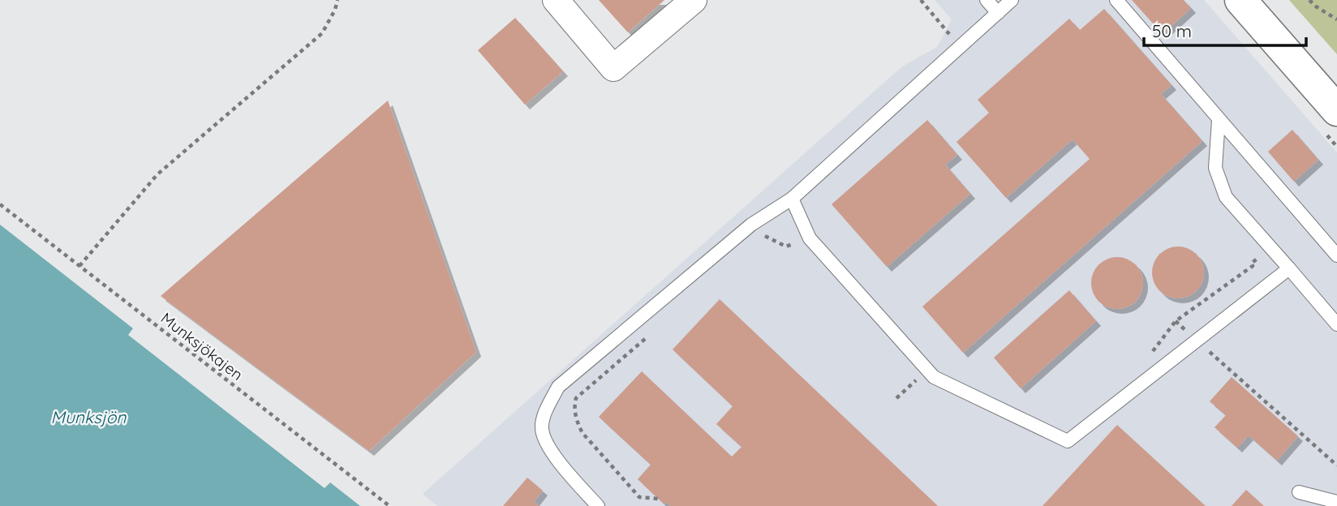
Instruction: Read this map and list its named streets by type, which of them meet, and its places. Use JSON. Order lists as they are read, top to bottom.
{
  "streets": {
    "path": ["Munksjökajen"]
  },
  "water": ["Munksjön"],
  "scale_bar": "50 m"
}
